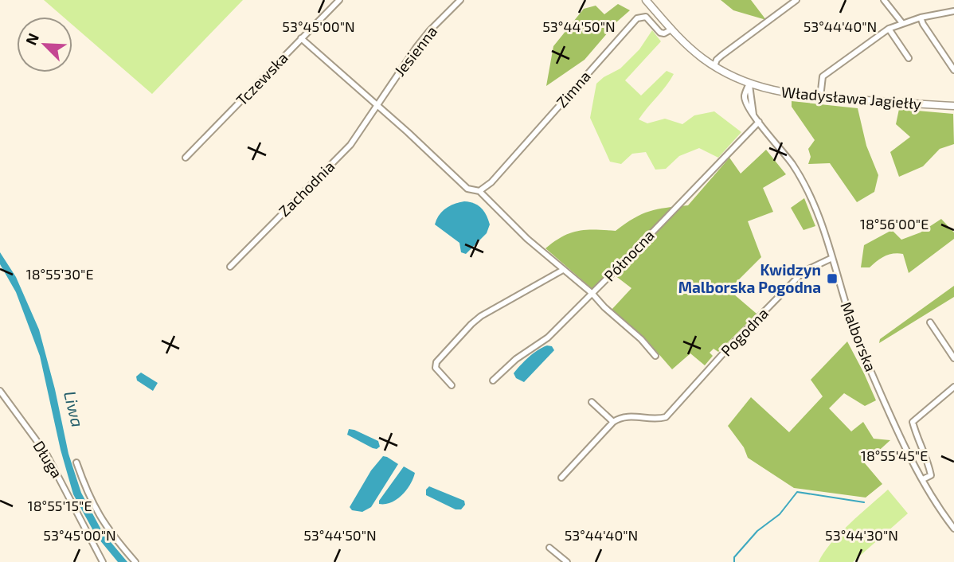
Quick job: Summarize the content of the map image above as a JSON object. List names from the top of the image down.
{
  "streets": {
    "main road": ["Władysława Jagiełły"],
    "street": [
      "Jesienna",
      "Tczewska",
      "Zimna",
      "Zachodnia",
      "Północna",
      "Pogodna",
      "Malborska",
      "Długa"
    ]
  },
  "crossings": [
    ["Jesienna", "Zachodnia"],
    ["Władysława Jagiełły", "Malborska"],
    ["Północna", "Malborska"],
    ["Pogodna", "Malborska"]
  ],
  "water": ["Liwa"],
  "places": {
    "transit": ["Kwidzyn Malborska Pogodna"]
  },
  "north": "top left",
  "coordinates": [
    "53°45'00\"N",
    "53°44'50\"N",
    "53°44'40\"N",
    "18°56'00\"E",
    "18°55'30\"E",
    "18°55'45\"E",
    "18°55'15\"E",
    "53°44'30\"N"
  ]
}
